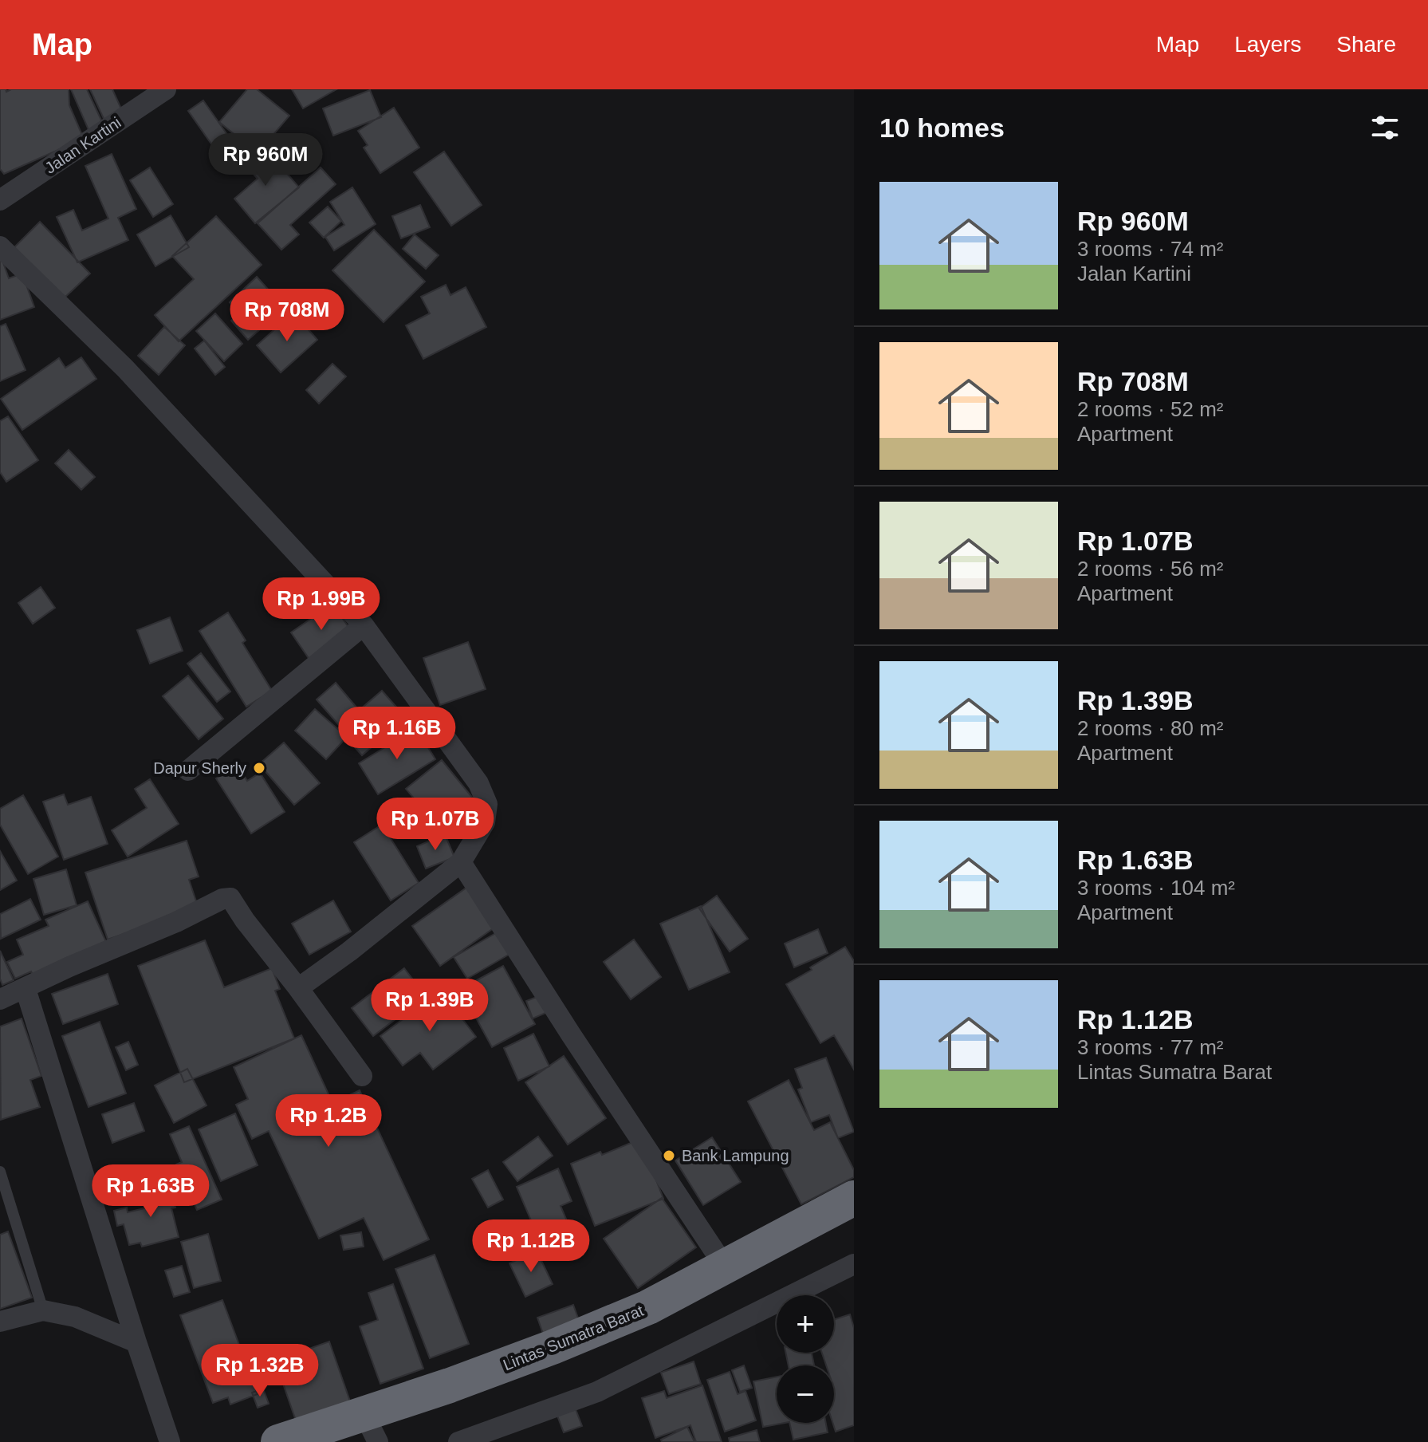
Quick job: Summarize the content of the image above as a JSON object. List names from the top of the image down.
{
  "streets": {
    "highway": ["Lintas Sumatra Barat"],
    "street": ["Jalan Kartini"]
  },
  "places": ["Dapur Sherly", "Bank Lampung"],
  "page": {
    "header": "Map",
    "nav": ["Map", "Layers", "Share"],
    "heading": "10 homes",
    "price": [
      "Rp 960M",
      "Rp 708M",
      "Rp 1.99B",
      "Rp 1.16B",
      "Rp 1.07B",
      "Rp 1.39B",
      "Rp 1.2B",
      "Rp 1.63B",
      "Rp 1.12B",
      "Rp 1.32B"
    ],
    "list": [
      {
        "name": "Rp 960M",
        "note": "3 rooms · 74 m² · Jalan Kartini"
      },
      {
        "name": "Rp 708M",
        "note": "2 rooms · 52 m² · Apartment"
      },
      {
        "name": "Rp 1.07B",
        "note": "2 rooms · 56 m² · Apartment"
      },
      {
        "name": "Rp 1.39B",
        "note": "2 rooms · 80 m² · Apartment"
      },
      {
        "name": "Rp 1.63B",
        "note": "3 rooms · 104 m² · Apartment"
      },
      {
        "name": "Rp 1.12B",
        "note": "3 rooms · 77 m² · Lintas Sumatra Barat"
      }
    ],
    "map_buttons": ["+", "−"]
  }
}
